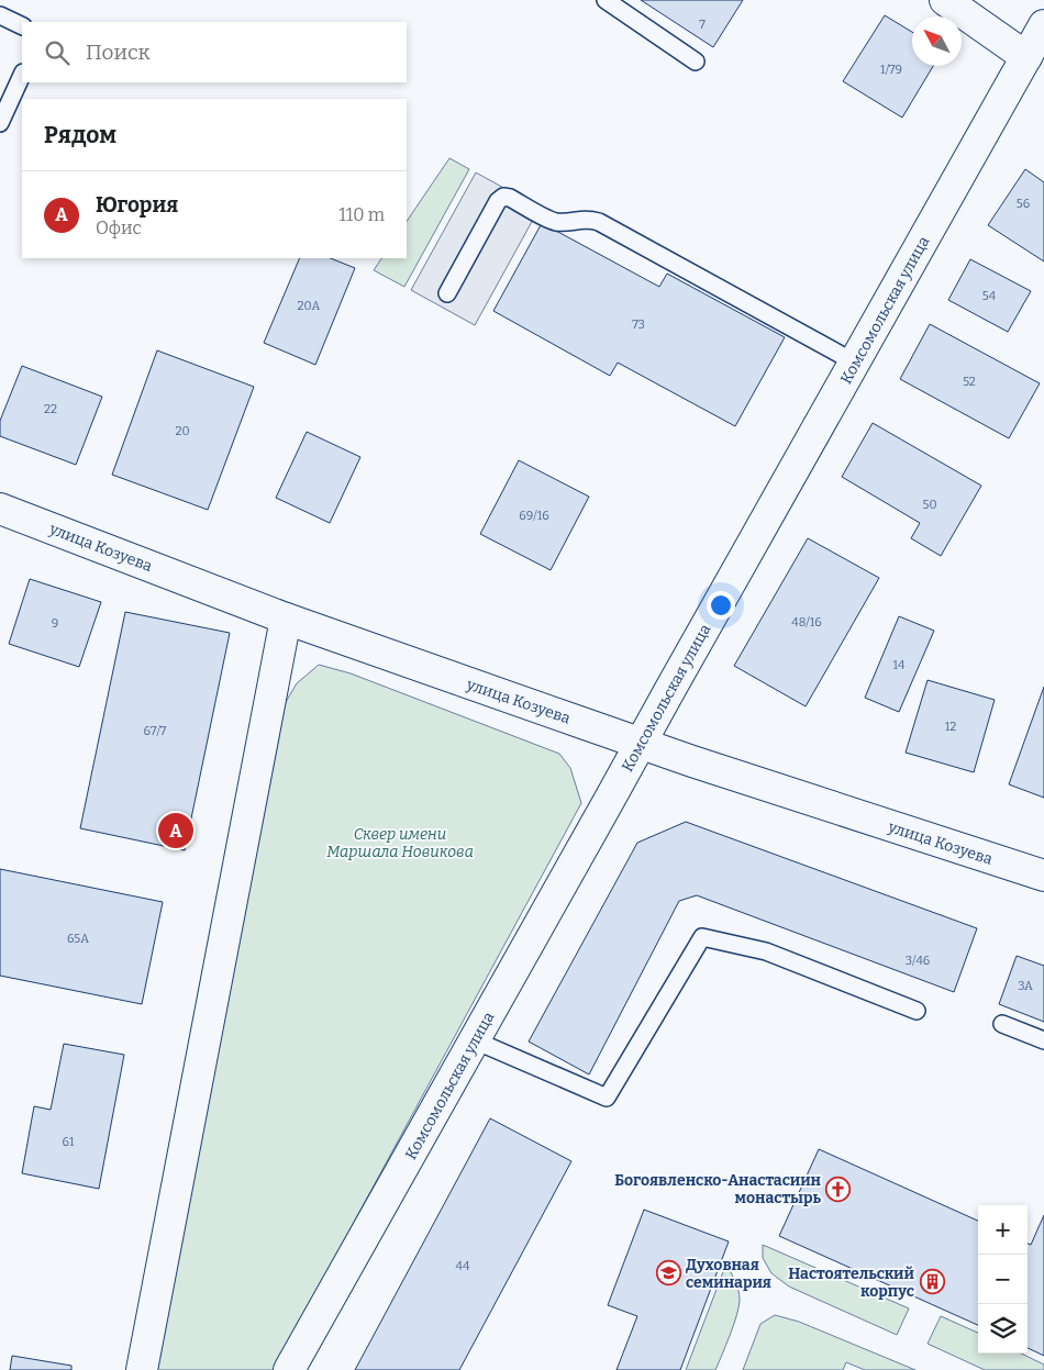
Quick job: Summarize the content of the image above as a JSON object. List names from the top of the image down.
{
  "streets": {
    "street": ["Комсомольская улица", "улица Козуева"]
  },
  "crossings": [
    ["Комсомольская улица", "улица Козуева"]
  ],
  "parks": ["Сквер имени Маршала Новикова"],
  "places": {
    "church": ["Богоявленско-Анастасиин монастырь"],
    "school or university": ["Духовная семинария"],
    "building": ["Настоятельский корпус"]
  },
  "house_numbers": [
    "7",
    "1/79",
    "56",
    "54",
    "20А",
    "73",
    "52",
    "22",
    "20",
    "50",
    "69/16",
    "48/16",
    "9",
    "14",
    "12",
    "67/7",
    "65А",
    "3/46",
    "3А",
    "61",
    "44"
  ],
  "north": "top left",
  "page": {
    "search": "Поиск",
    "heading": "Рядом",
    "list": [
      {
        "mark": "A",
        "name": "Югория",
        "note": "Офис",
        "value": "110 m"
      }
    ],
    "pins": "A",
    "map_buttons": ["+", "−"]
  }
}
